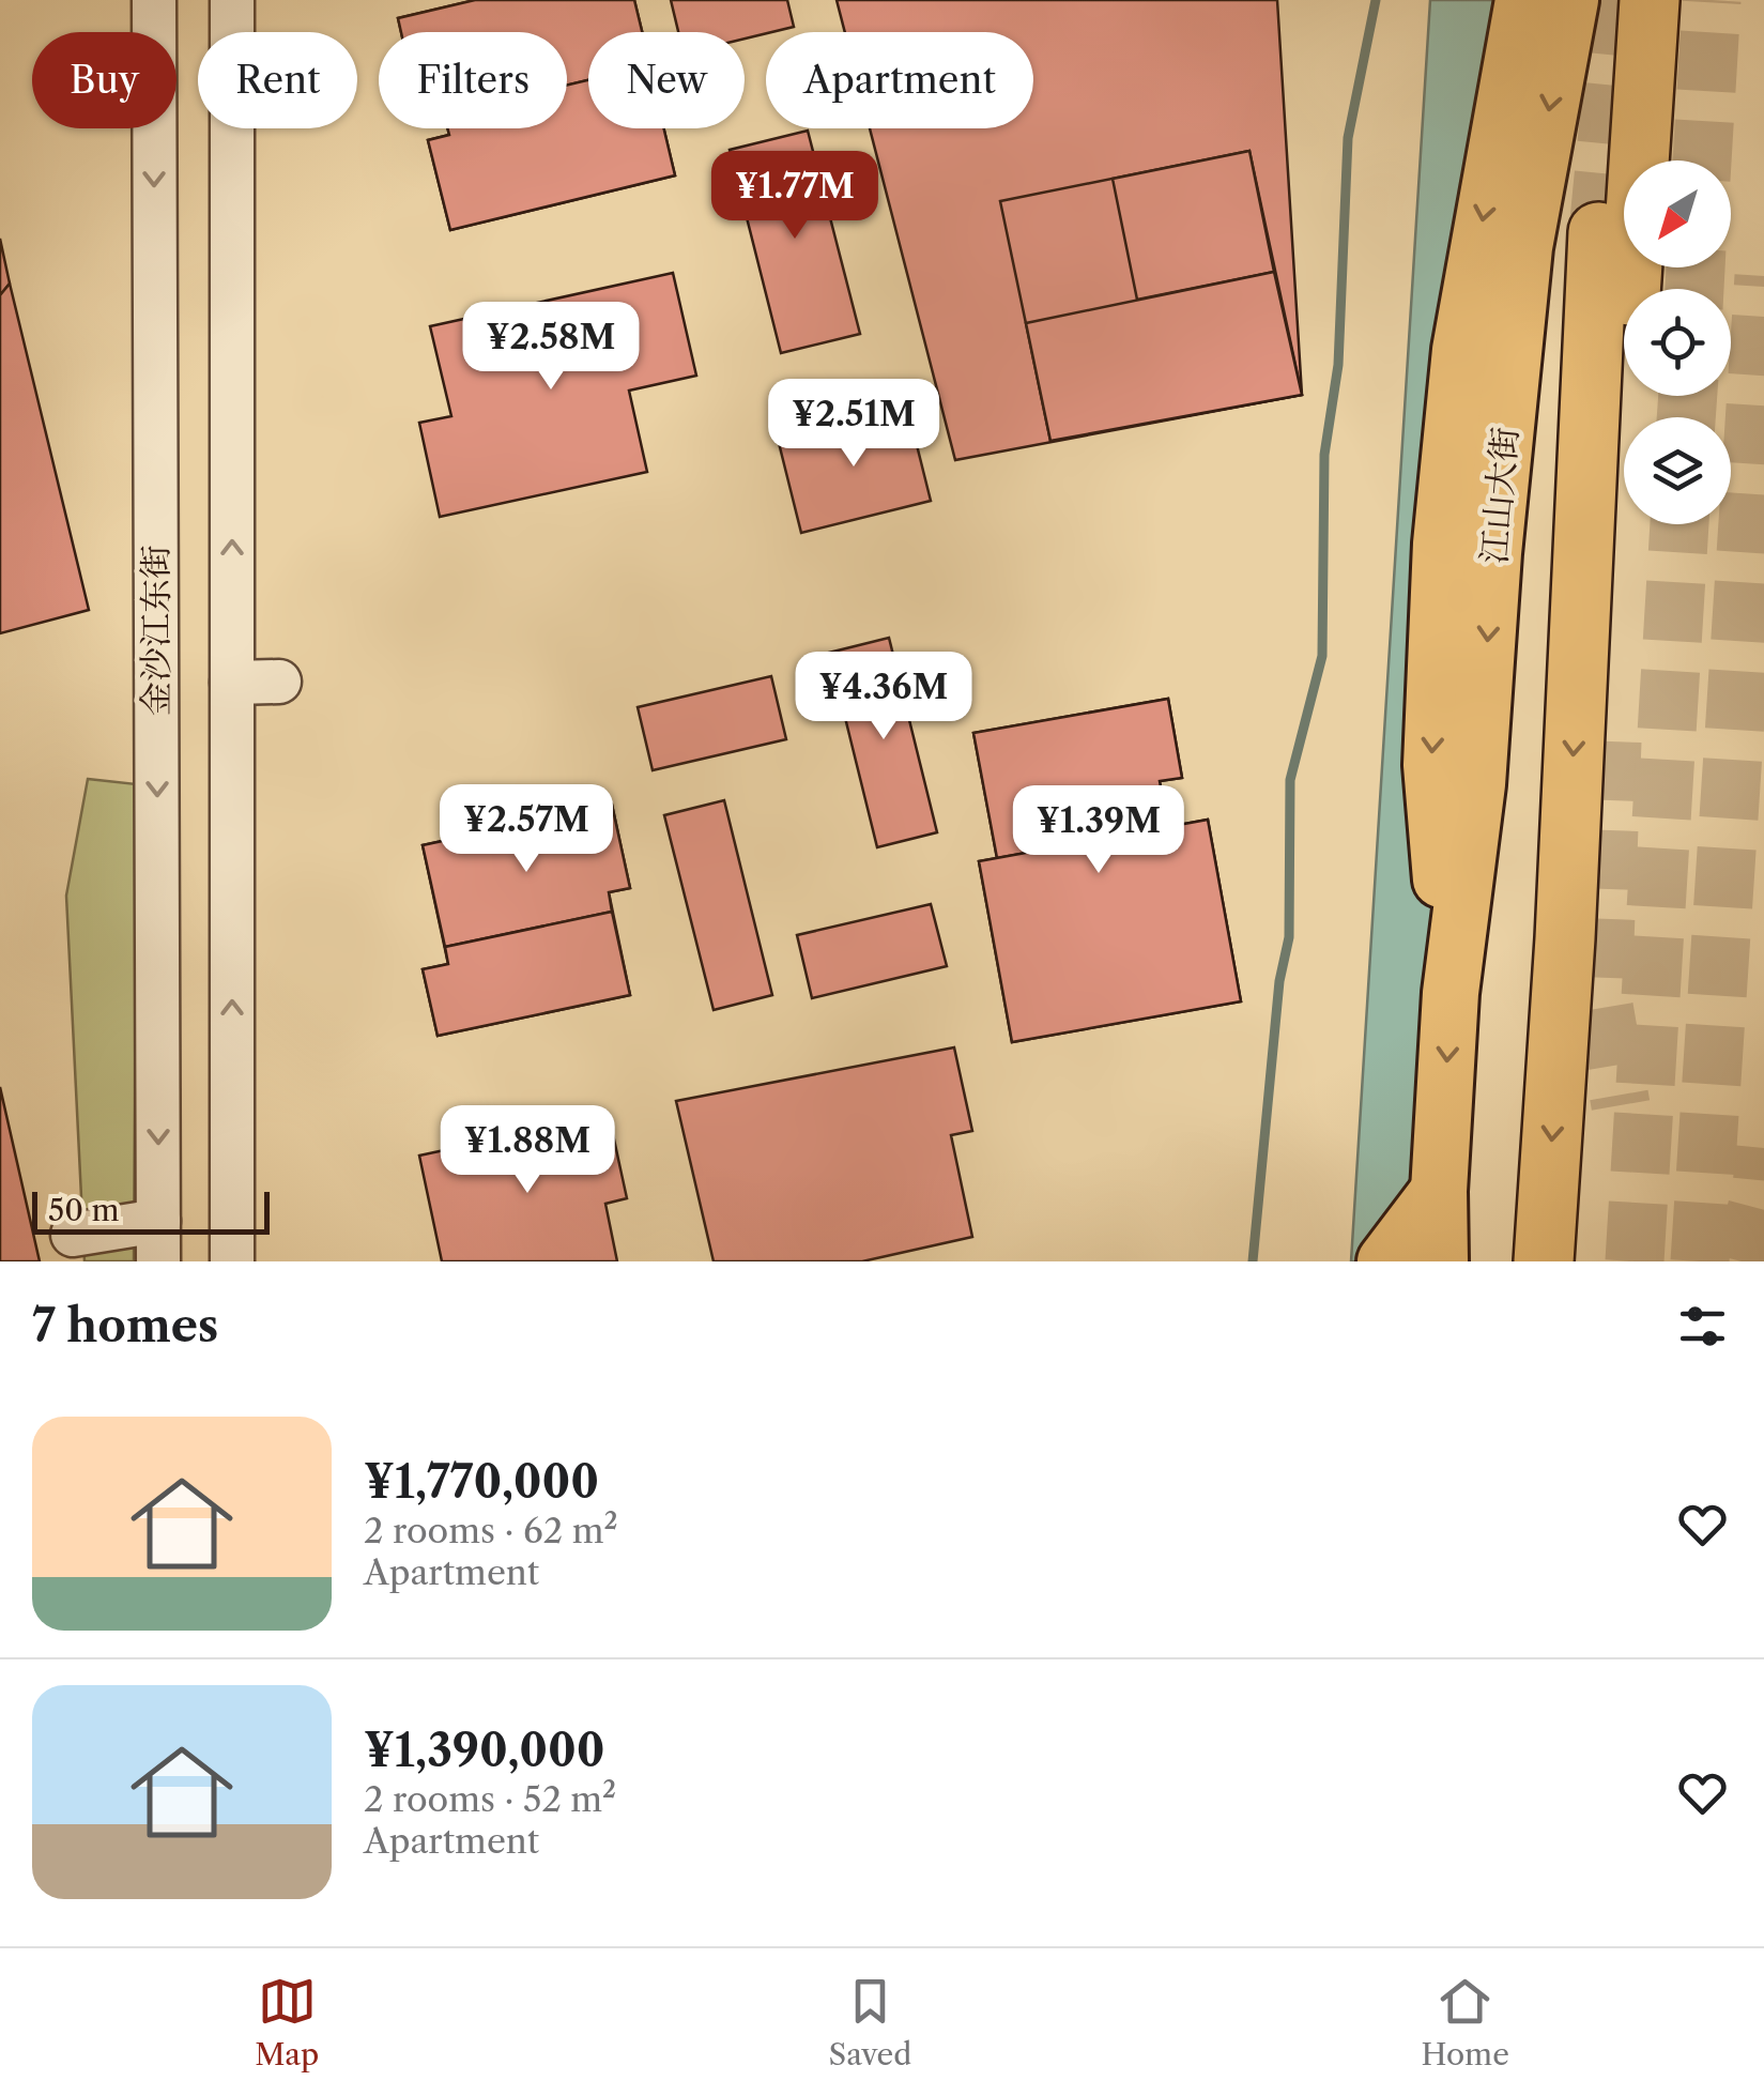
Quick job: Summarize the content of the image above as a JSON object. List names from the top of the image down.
{
  "streets": {
    "main road": ["江山大街"],
    "street": ["金沙江东街"]
  },
  "one_way": ["江山大街"],
  "scale_bar": "50 m",
  "north": "bottom left",
  "page": {
    "chip": [
      "Buy",
      "Rent",
      "Filters",
      "New",
      "Apartment"
    ],
    "price": [
      "¥1.77M",
      "¥2.58M",
      "¥2.51M",
      "¥4.36M",
      "¥2.57M",
      "¥1.39M",
      "¥1.88M"
    ],
    "scale": "50 m",
    "heading": "7 homes",
    "list": [
      {
        "name": "¥1,770,000",
        "note": "2 rooms · 62 m² · Apartment"
      },
      {
        "name": "¥1,390,000",
        "note": "2 rooms · 52 m² · Apartment"
      }
    ],
    "tabs": ["Map", "Saved", "Home"]
  }
}
